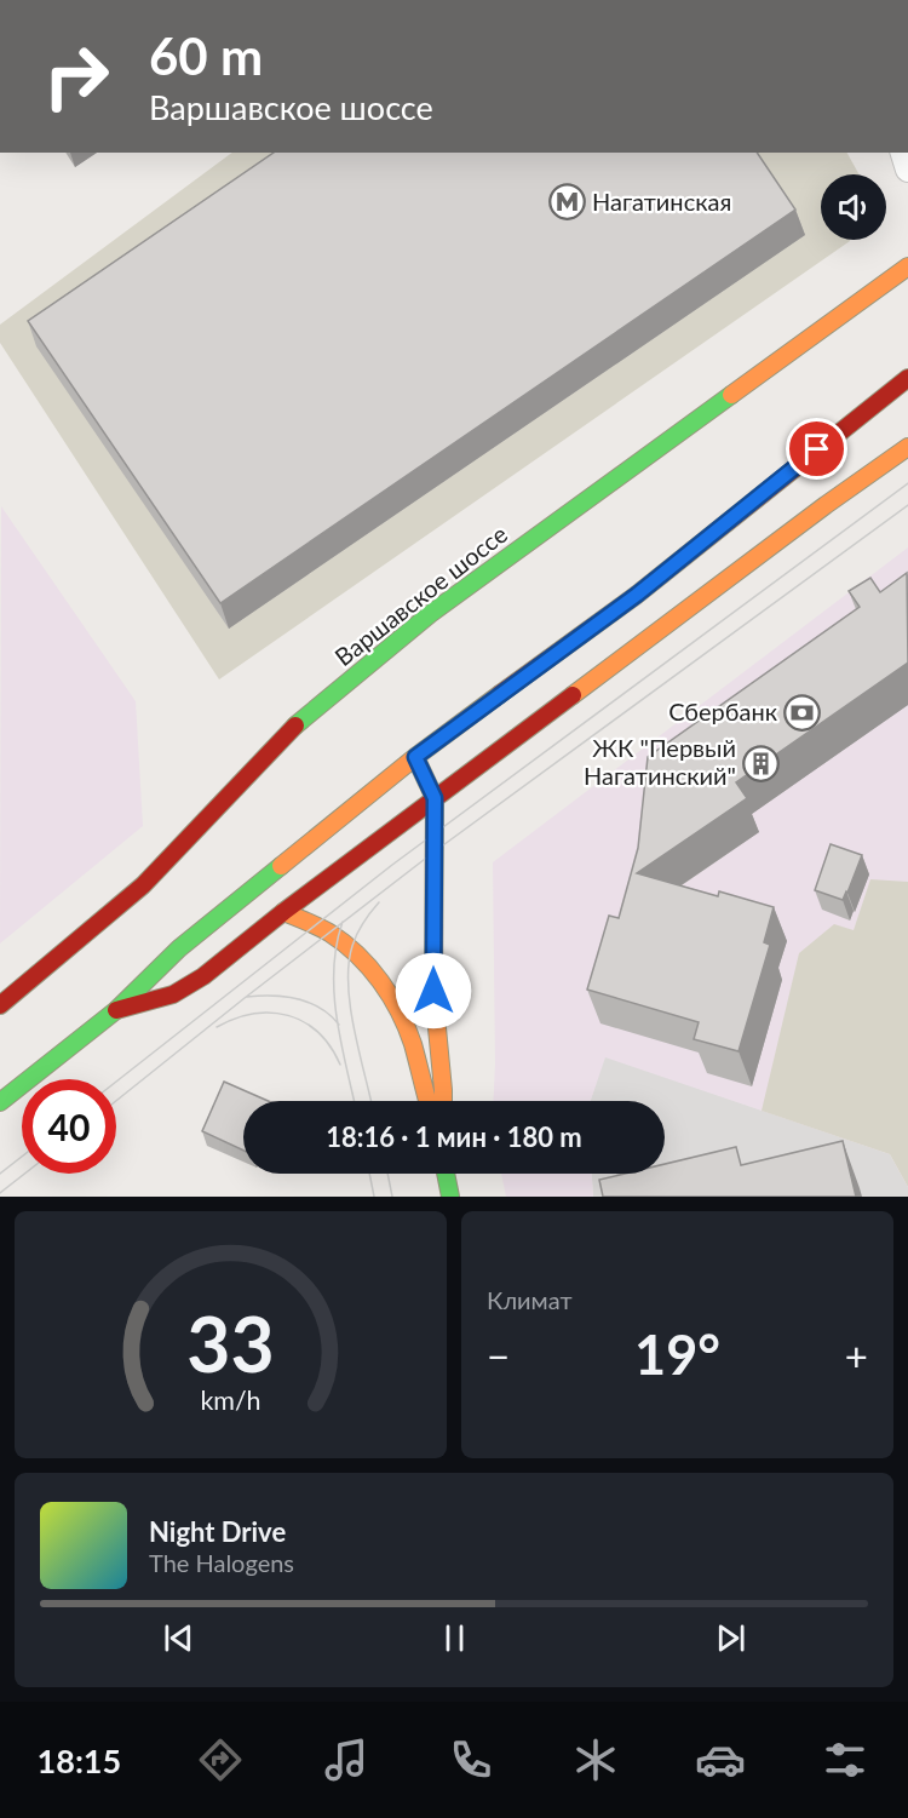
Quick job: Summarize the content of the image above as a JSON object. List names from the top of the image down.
{
  "streets": {
    "main road": ["Варшавское шоссе"]
  },
  "places": {
    "metro station": ["Нагатинская"],
    "bank": ["Сбербанк"],
    "building": ["ЖК \"Первый Нагатинский\""]
  },
  "page": {
    "turn": ["60 m", "Варшавское шоссе"],
    "limit": "40",
    "trip": "18:16 · 1 мин · 180 m",
    "tile": "Климат",
    "heat": ["−", "19°", "+"],
    "song": ["Night Drive", "The Halogens"],
    "tabs": "18:15",
    "gauge": ["33", "km/h"]
  }
}
